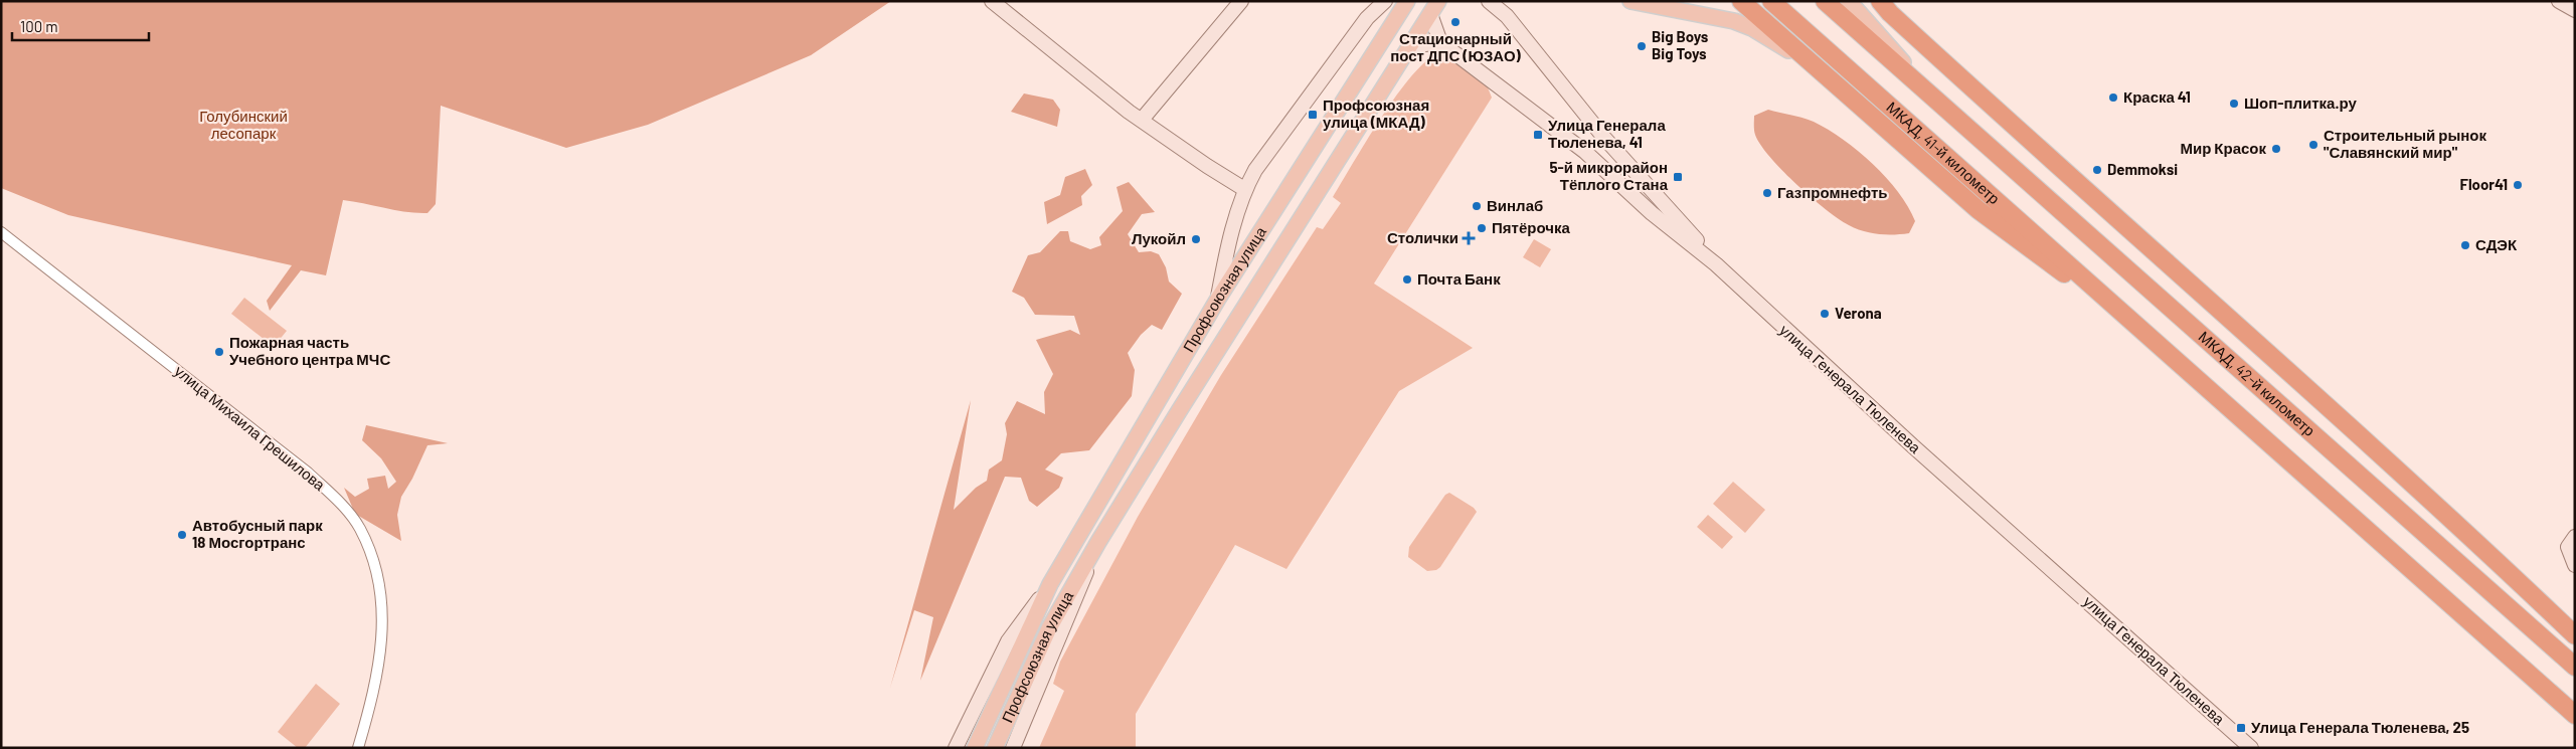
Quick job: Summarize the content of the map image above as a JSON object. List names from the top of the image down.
{
  "streets": {
    "highway": ["МКАД, 41-й километр", "МКАД, 42-й километр"],
    "main road": ["Профсоюзная улица"],
    "street": ["улица Генерала Тюленева", "улица Михаила Грешилова"]
  },
  "parks": ["Голубинский лесопарк"],
  "places": {
    "other": [
      "Стационарный пост ДПС (ЮЗАО)",
      "Big Boys Big Toys",
      "Краска 41",
      "Шоп-плитка.ру",
      "Строительный рынок \"Славянский мир\"",
      "Мир Красок",
      "Demmoksi",
      "Floor41",
      "Газпромнефть",
      "Винлаб",
      "Пятёрочка",
      "Лукойл",
      "СДЭК",
      "Почта Банк",
      "Verona",
      "Пожарная часть Учебного центра МЧС",
      "Автобусный парк 18 Мосгортранс"
    ],
    "transit": [
      "Профсоюзная улица (МКАД)",
      "Улица Генерала Тюленева, 41",
      "5-й микрорайон Тёплого Стана",
      "Улица Генерала Тюленева, 25"
    ],
    "health": ["Столички"]
  },
  "scale_bar": "100 m"
}
